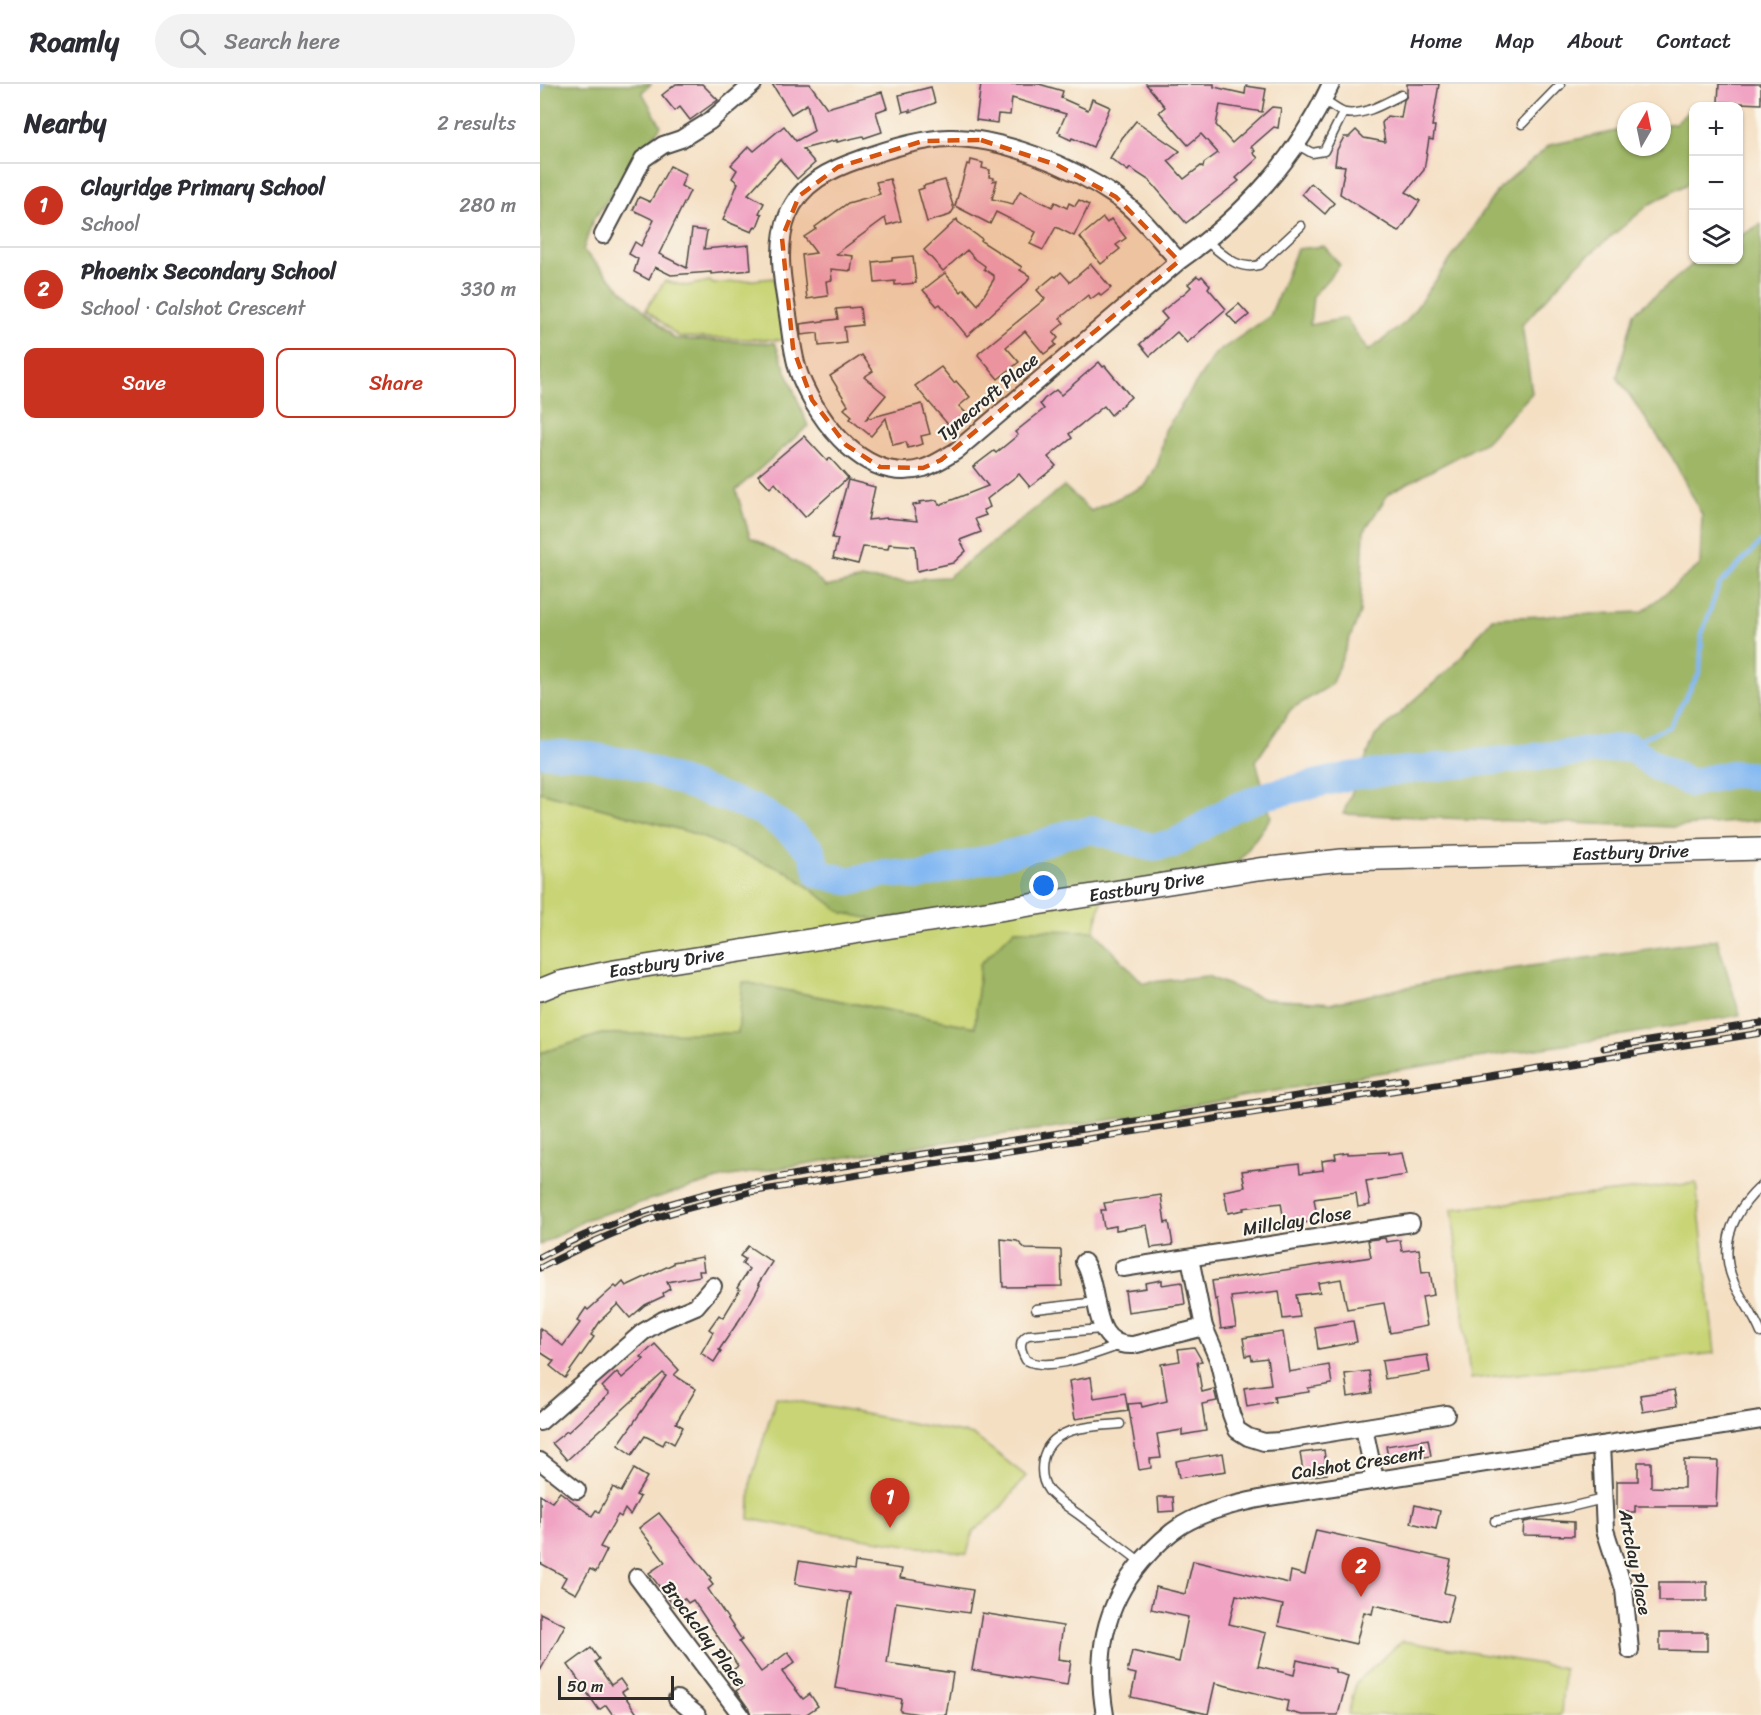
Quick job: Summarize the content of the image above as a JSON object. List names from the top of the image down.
{
  "streets": {
    "street": [
      "Tynecroft Place",
      "Eastbury Drive",
      "Millclay Close",
      "Calshot Crescent",
      "Artclay Place",
      "Brockclay Place"
    ]
  },
  "crossings": [
    ["Calshot Crescent", "Artclay Place"]
  ],
  "scale_bar": "50 m",
  "north": "top",
  "page": {
    "header": "Roamly",
    "search": "Search here",
    "nav": [
      "Home",
      "Map",
      "About",
      "Contact"
    ],
    "heading": ["Nearby", "2 results"],
    "map_buttons": ["+", "−"],
    "list": [
      {
        "mark": "1",
        "name": "Clayridge Primary School",
        "note": "School",
        "value": "280 m"
      },
      {
        "mark": "2",
        "name": "Phoenix Secondary School",
        "note": "School · Calshot Crescent",
        "value": "330 m"
      }
    ],
    "buttons": ["Save", "Share"],
    "pins": ["1", "2"],
    "scale": "50 m"
  }
}
